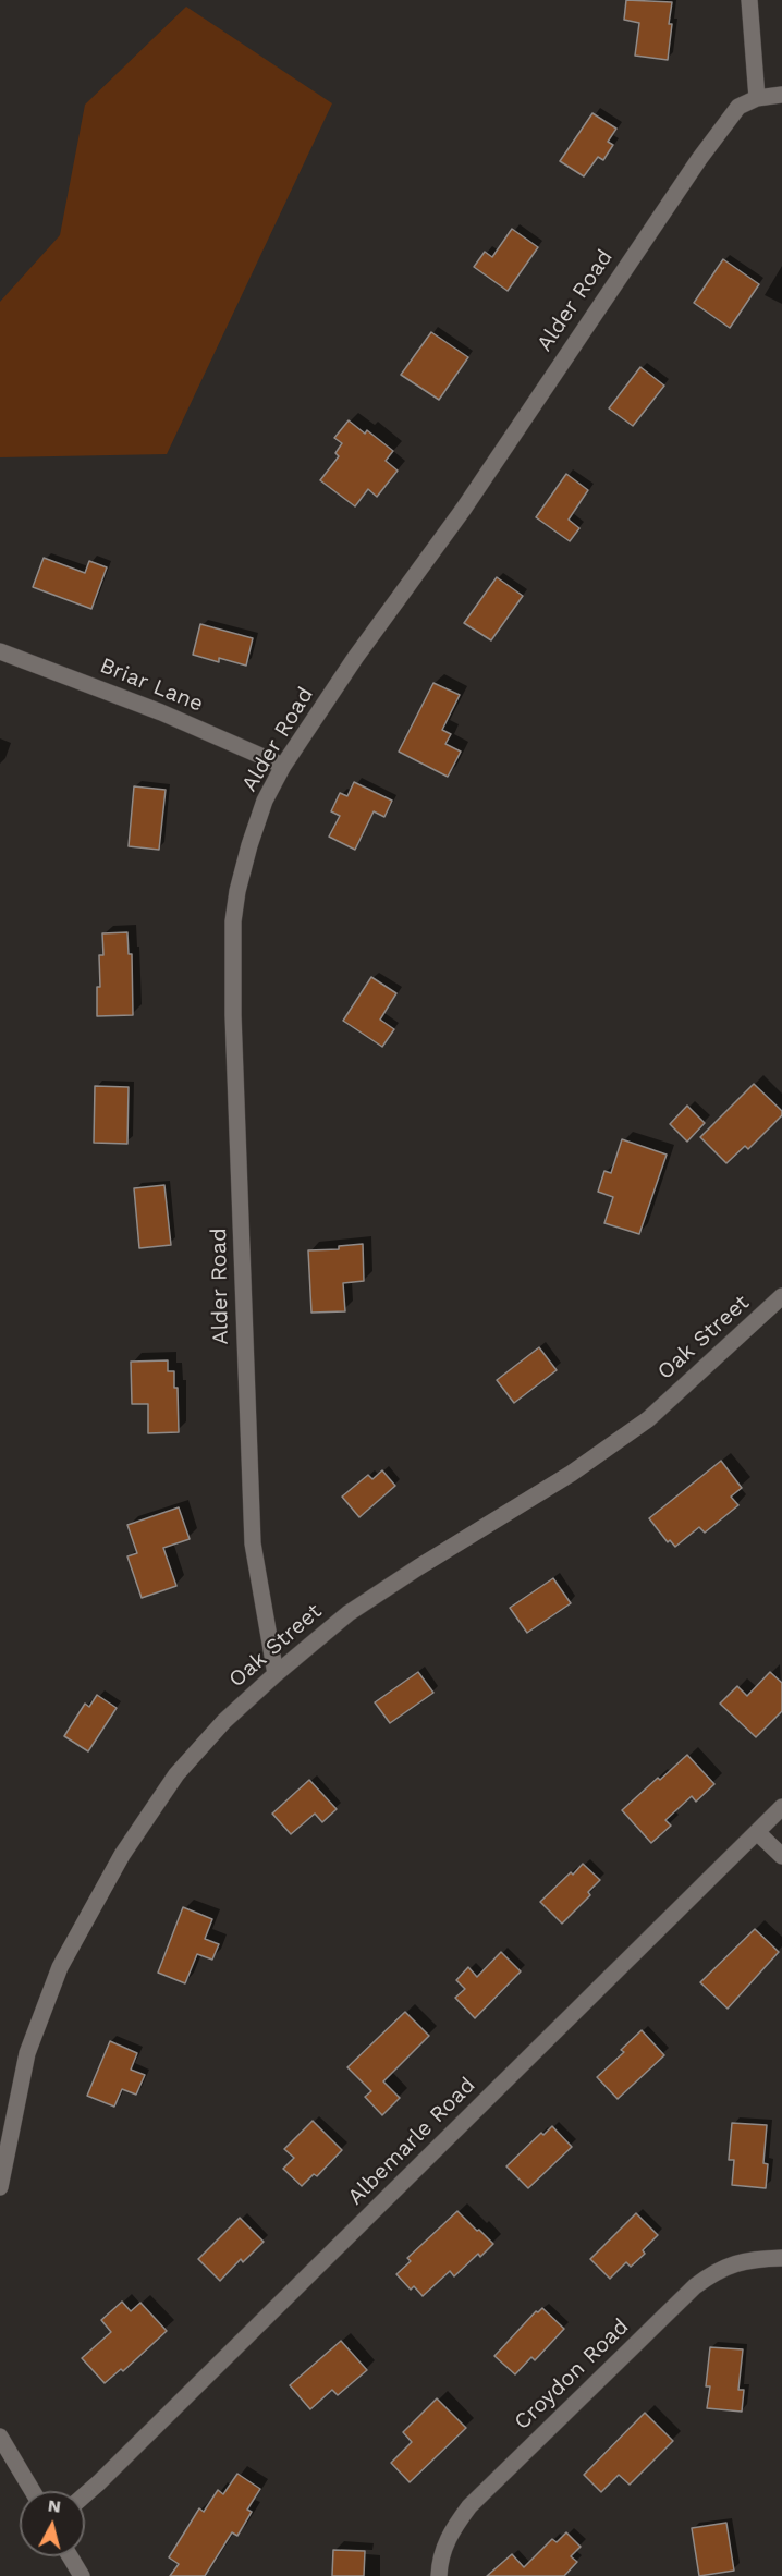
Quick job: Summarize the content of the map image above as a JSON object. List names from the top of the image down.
{
  "streets": {
    "street": [
      "Alder Road",
      "Briar Lane",
      "Oak Street",
      "Albemarle Road",
      "Croydon Road"
    ]
  },
  "crossings": [
    ["Alder Road", "Briar Lane"],
    ["Alder Road", "Oak Street"]
  ],
  "north": "top"
}
